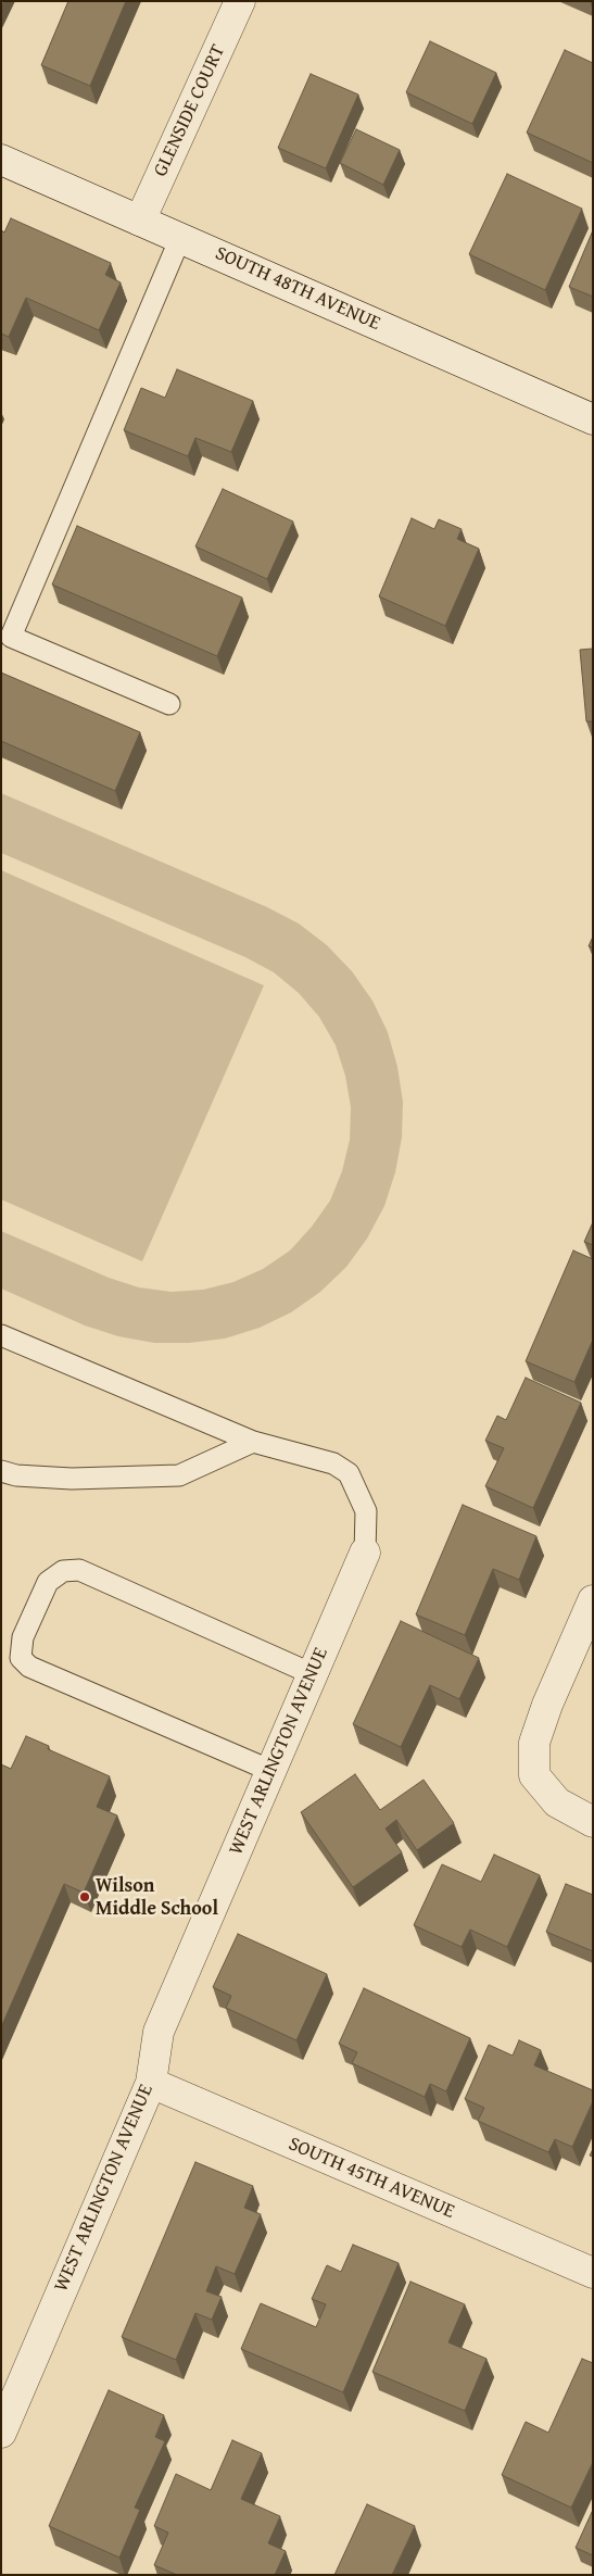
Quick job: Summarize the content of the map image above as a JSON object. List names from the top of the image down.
{
  "streets": {
    "street": [
      "GLENSIDE COURT",
      "SOUTH 48TH AVENUE",
      "WEST ARLINGTON AVENUE",
      "SOUTH 45TH AVENUE"
    ]
  },
  "crossings": [
    ["GLENSIDE COURT", "SOUTH 48TH AVENUE"],
    ["WEST ARLINGTON AVENUE", "SOUTH 45TH AVENUE"]
  ],
  "places": ["Wilson Middle School"]
}
